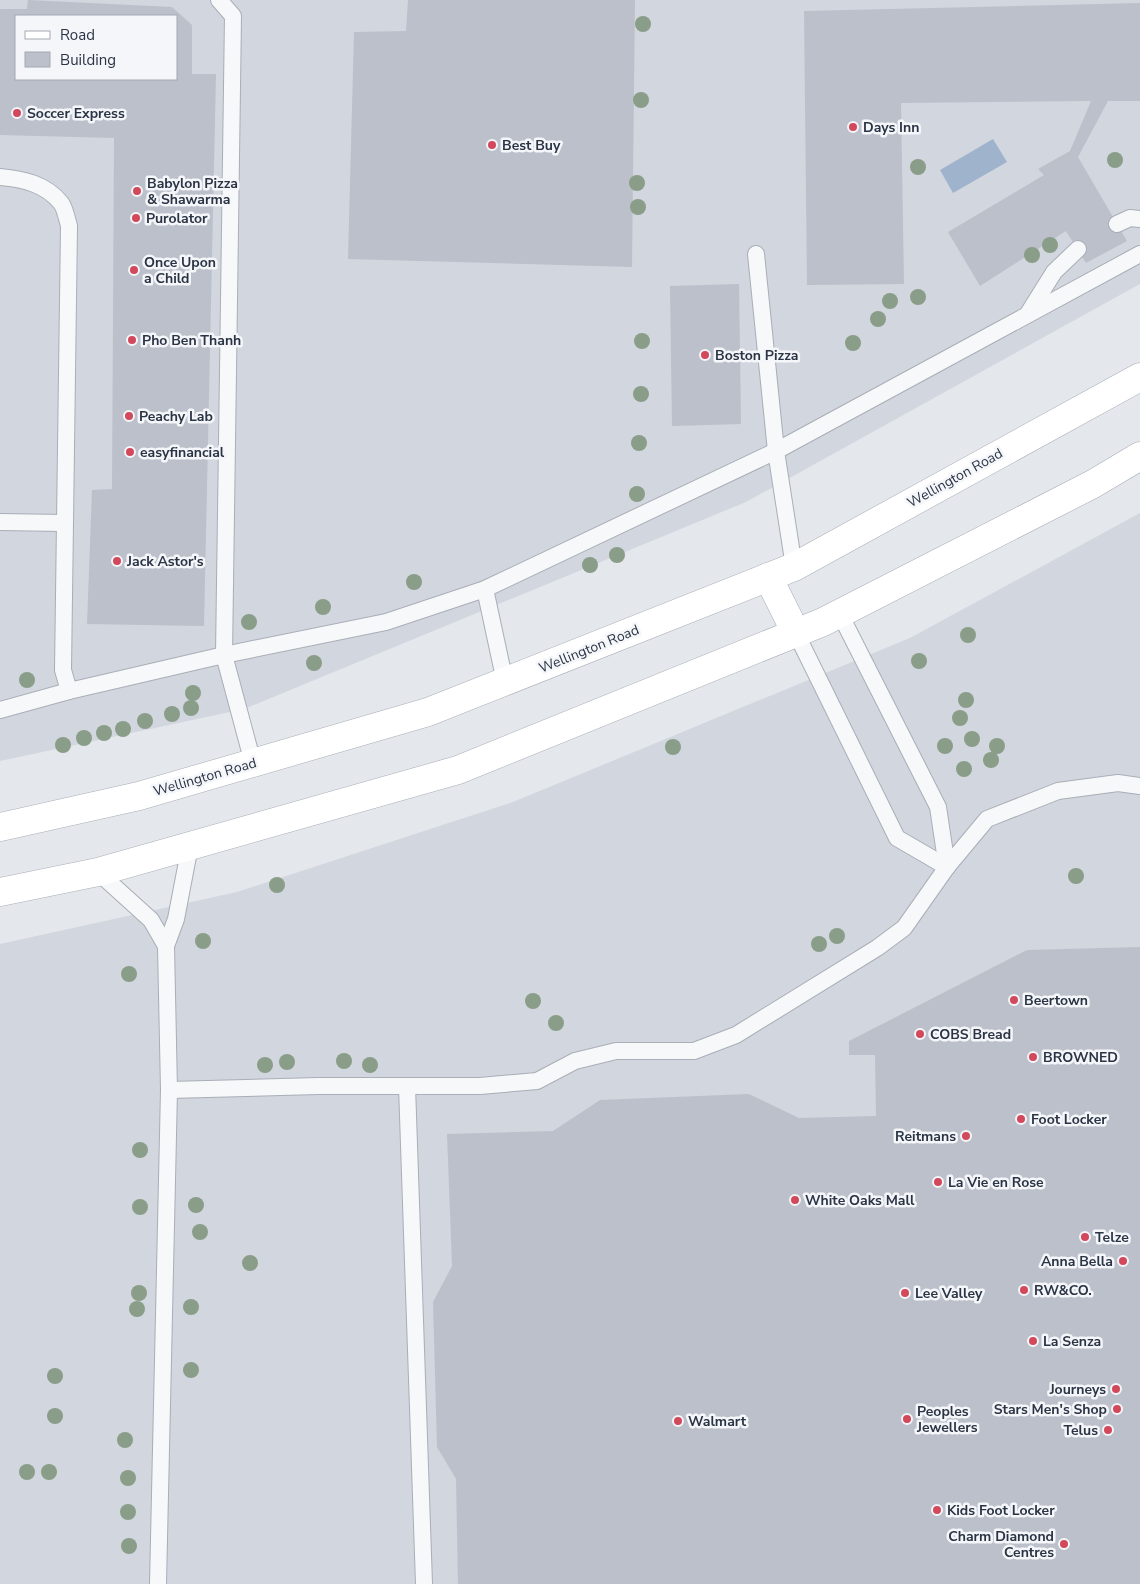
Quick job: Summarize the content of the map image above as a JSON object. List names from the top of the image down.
{
  "streets": {
    "main road": ["Wellington Road"]
  },
  "places": [
    "Soccer Express",
    "Days Inn",
    "Best Buy",
    "Babylon Pizza & Shawarma",
    "Purolator",
    "Once Upon a Child",
    "Pho Ben Thanh",
    "Boston Pizza",
    "Peachy Lab",
    "easyfinancial",
    "Jack Astor's",
    "Beertown",
    "COBS Bread",
    "BROWNED",
    "Foot Locker",
    "Reitmans",
    "La Vie en Rose",
    "White Oaks Mall",
    "Telze",
    "Anna Bella",
    "RW&CO.",
    "Lee Valley",
    "La Senza",
    "Journeys",
    "Stars Men's Shop",
    "Peoples Jewellers",
    "Walmart",
    "Telus",
    "Kids Foot Locker",
    "Charm Diamond Centres"
  ],
  "legend": ["Road", "Building"]
}
